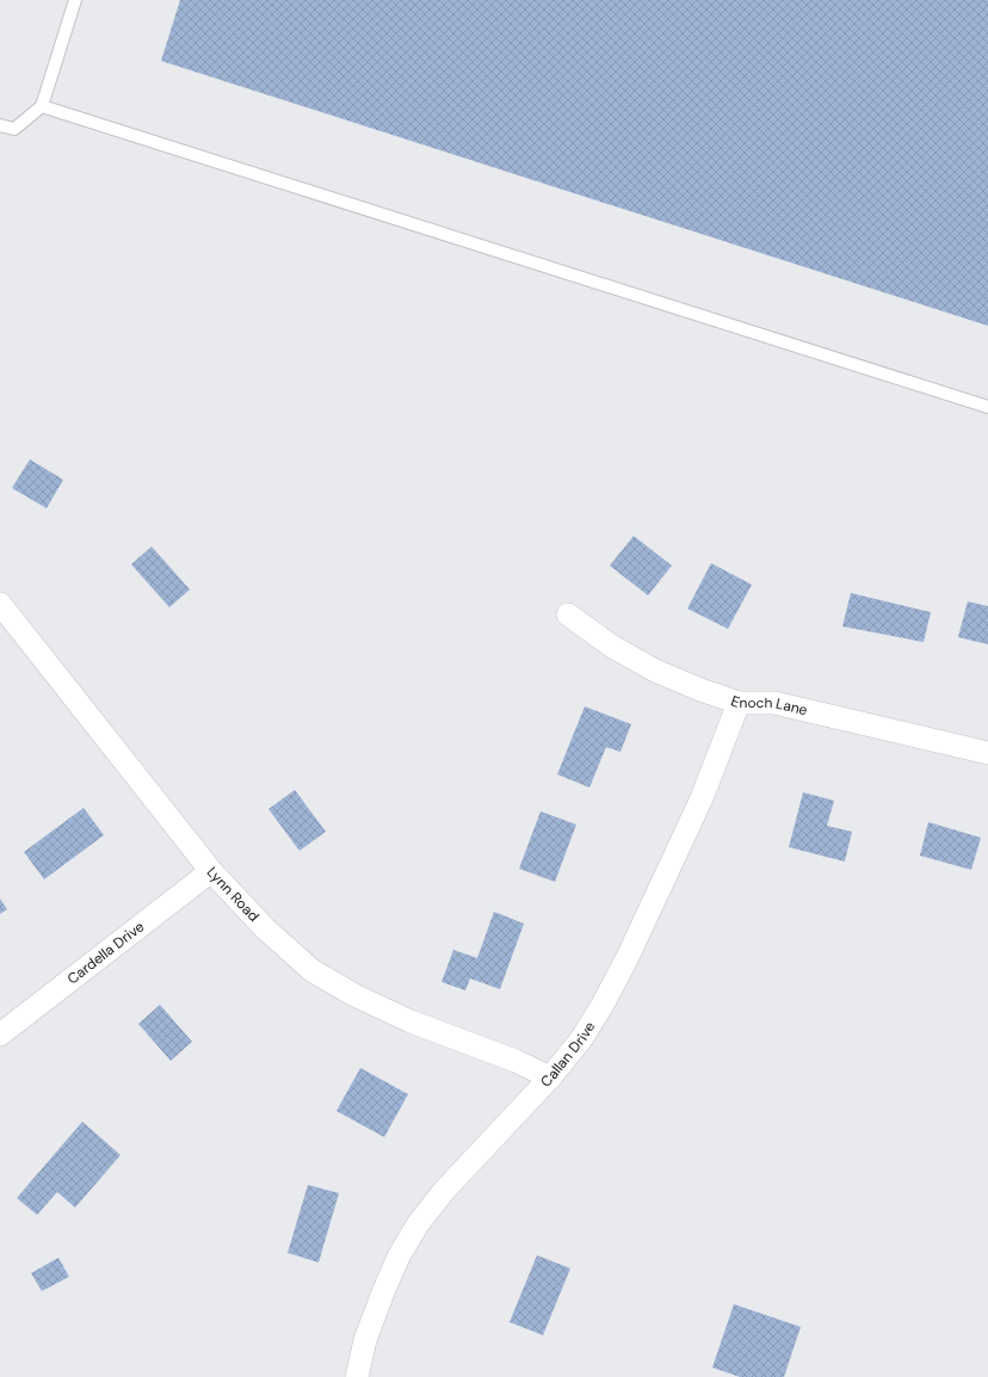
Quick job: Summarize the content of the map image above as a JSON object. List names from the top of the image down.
{
  "streets": {
    "street": [
      "Enoch Lane",
      "Lynn Road",
      "Cardella Drive",
      "Callan Drive"
    ]
  },
  "crossings": [
    ["Enoch Lane", "Callan Drive"],
    ["Lynn Road", "Cardella Drive"],
    ["Lynn Road", "Callan Drive"]
  ]
}
